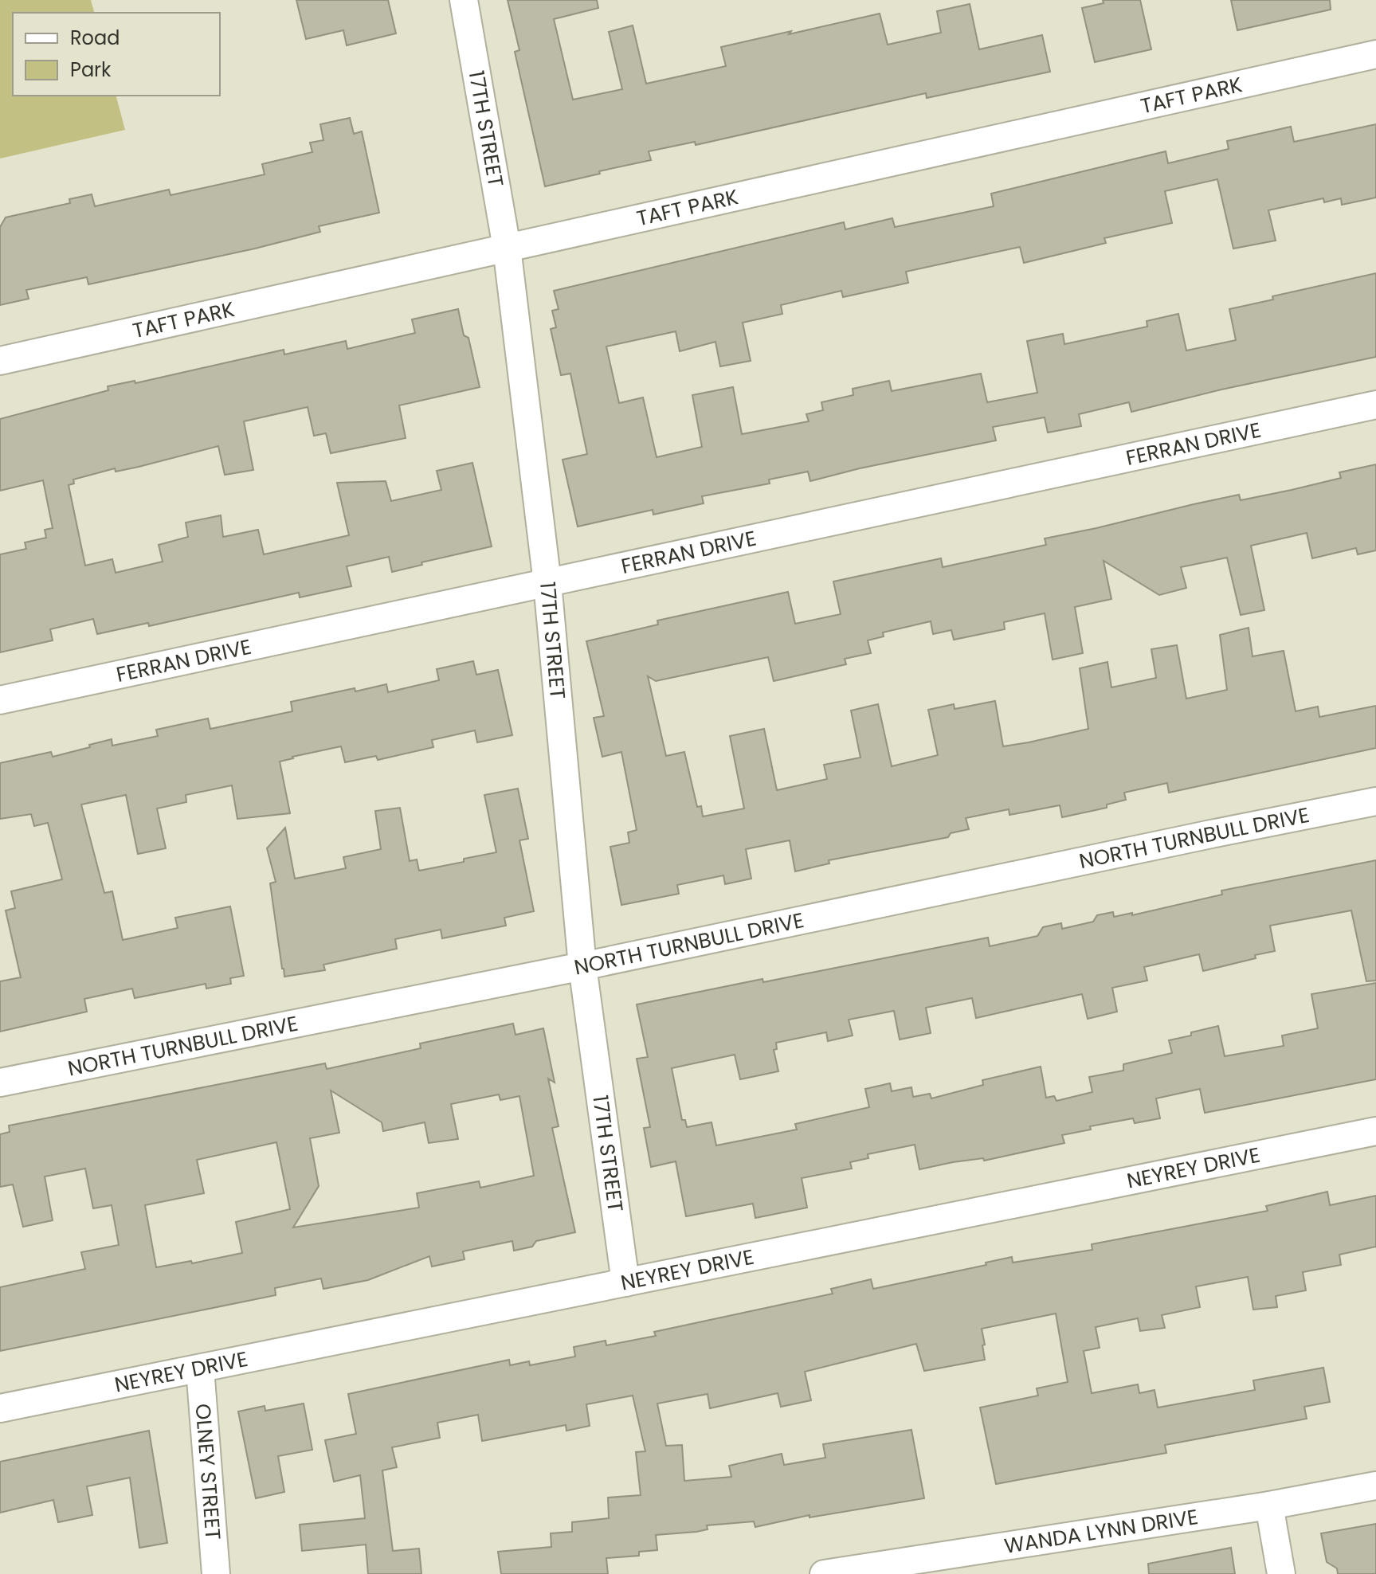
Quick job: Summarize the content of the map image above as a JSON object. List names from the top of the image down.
{
  "streets": {
    "street": [
      "TAFT PARK",
      "17TH STREET",
      "FERRAN DRIVE",
      "NORTH TURNBULL DRIVE",
      "NEYREY DRIVE",
      "OLNEY STREET",
      "WANDA LYNN DRIVE"
    ]
  },
  "crossings": [
    ["TAFT PARK", "17TH STREET"],
    ["17TH STREET", "FERRAN DRIVE"],
    ["17TH STREET", "NORTH TURNBULL DRIVE"],
    ["17TH STREET", "NEYREY DRIVE"],
    ["NEYREY DRIVE", "OLNEY STREET"]
  ],
  "legend": ["Road", "Park"]
}
